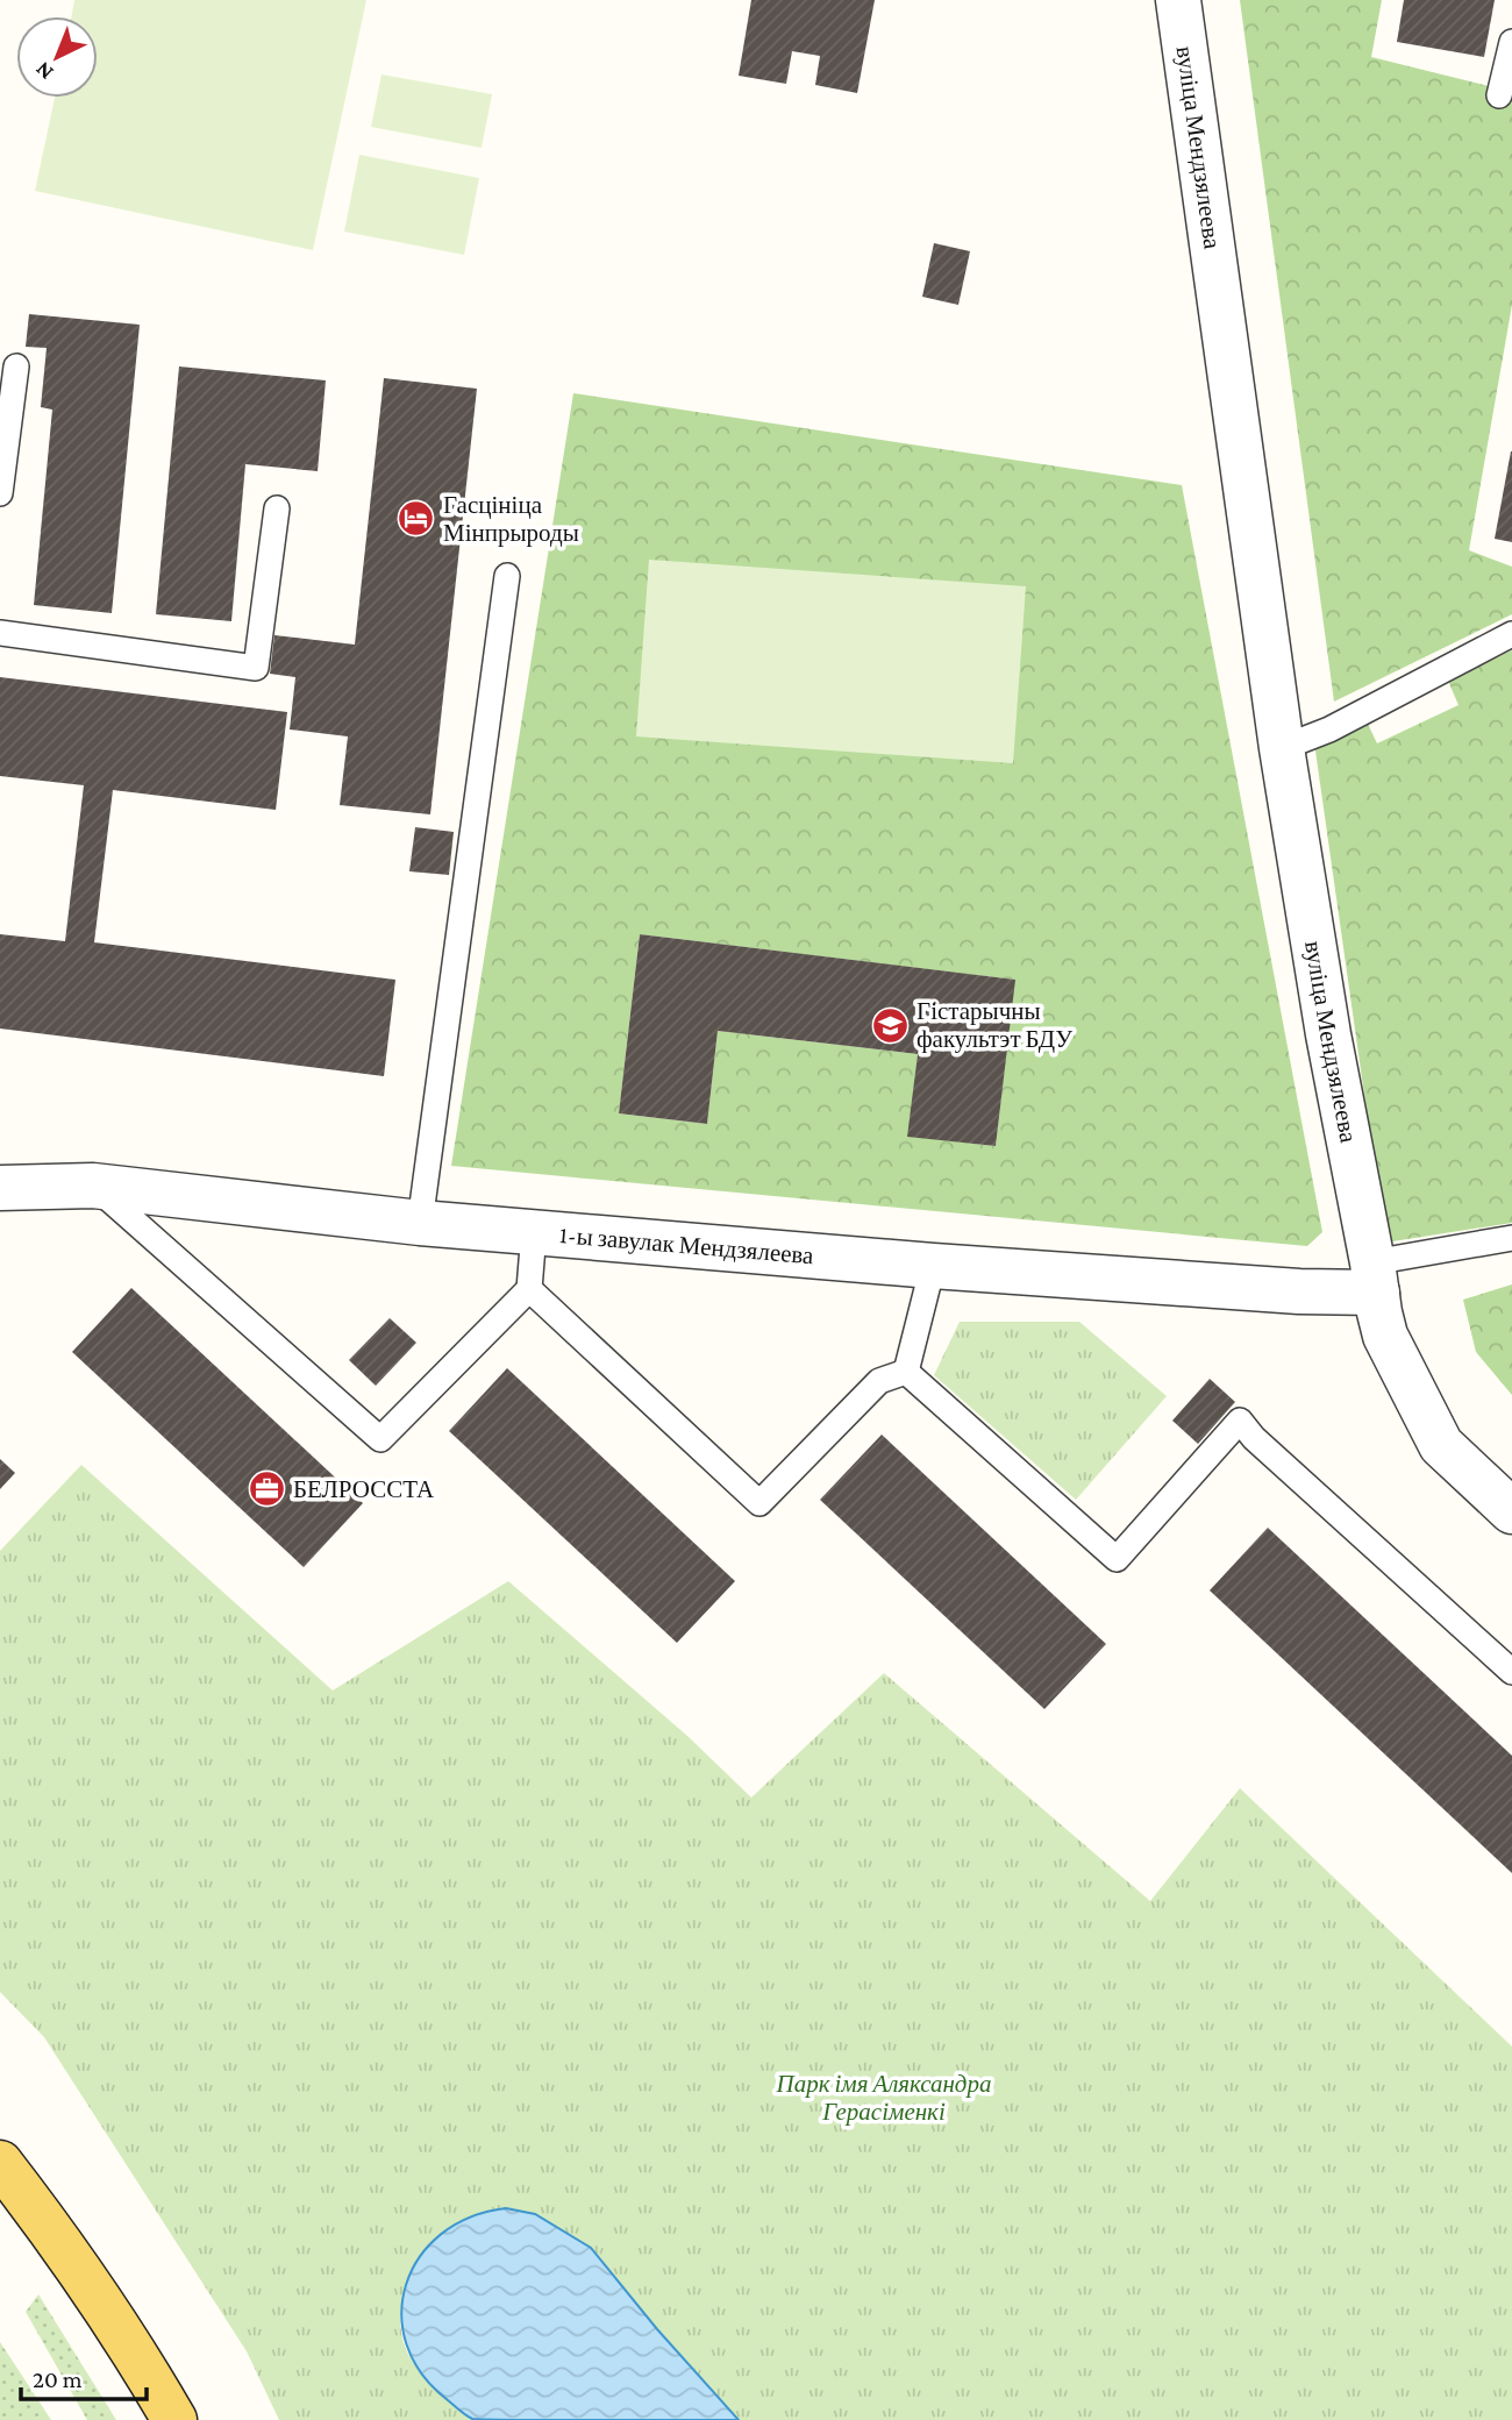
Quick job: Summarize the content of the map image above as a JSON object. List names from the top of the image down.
{
  "streets": {
    "street": ["вуліца Мендзялеева", "1-ы завулак Мендзялеева"]
  },
  "crossings": [
    ["вуліца Мендзялеева", "1-ы завулак Мендзялеева"]
  ],
  "parks": ["Парк імя Аляксандра Герасіменкі"],
  "places": {
    "hotel": ["Гасцініца Мінпрыроды"],
    "school or university": ["Гістарычны факультэт БДУ"],
    "office": ["БЕЛРОССТА"]
  },
  "scale_bar": "20 m",
  "north": "bottom left"
}
